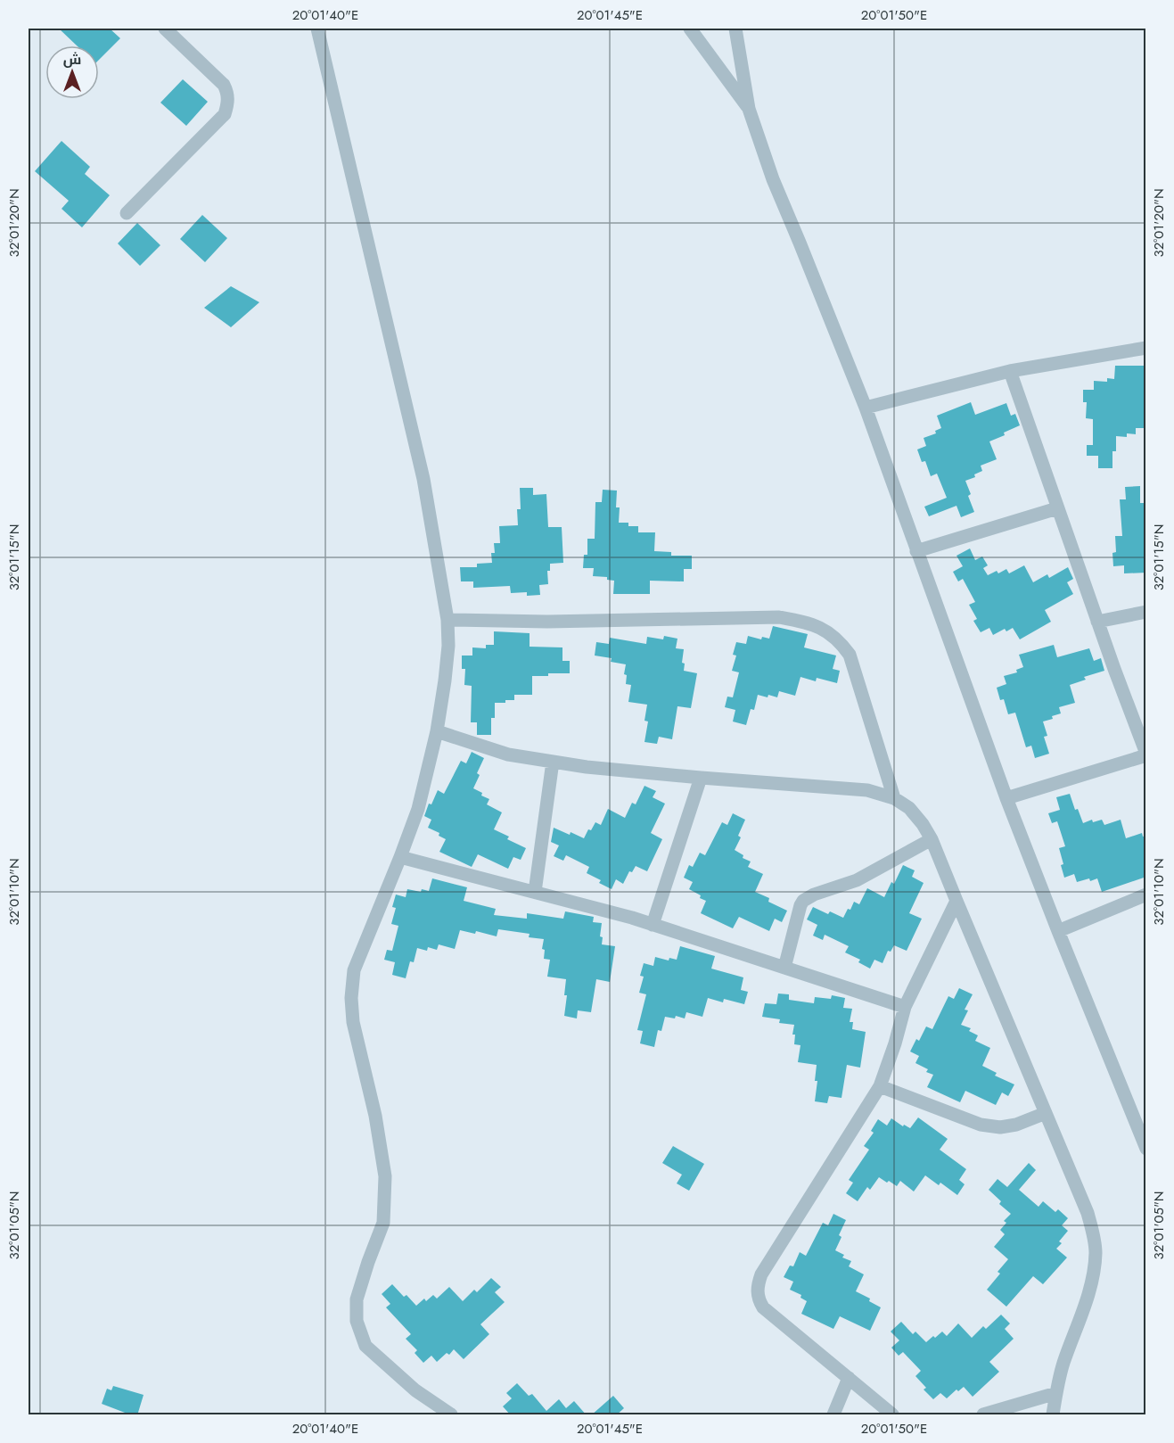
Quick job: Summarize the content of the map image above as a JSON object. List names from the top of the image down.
{
  "north": "top",
  "coordinates": [
    "20°01'40\"E",
    "20°01'45\"E",
    "20°01'50\"E",
    "32°01'20\"N",
    "32°01'15\"N",
    "32°01'10\"N",
    "32°01'05\"N"
  ]
}
